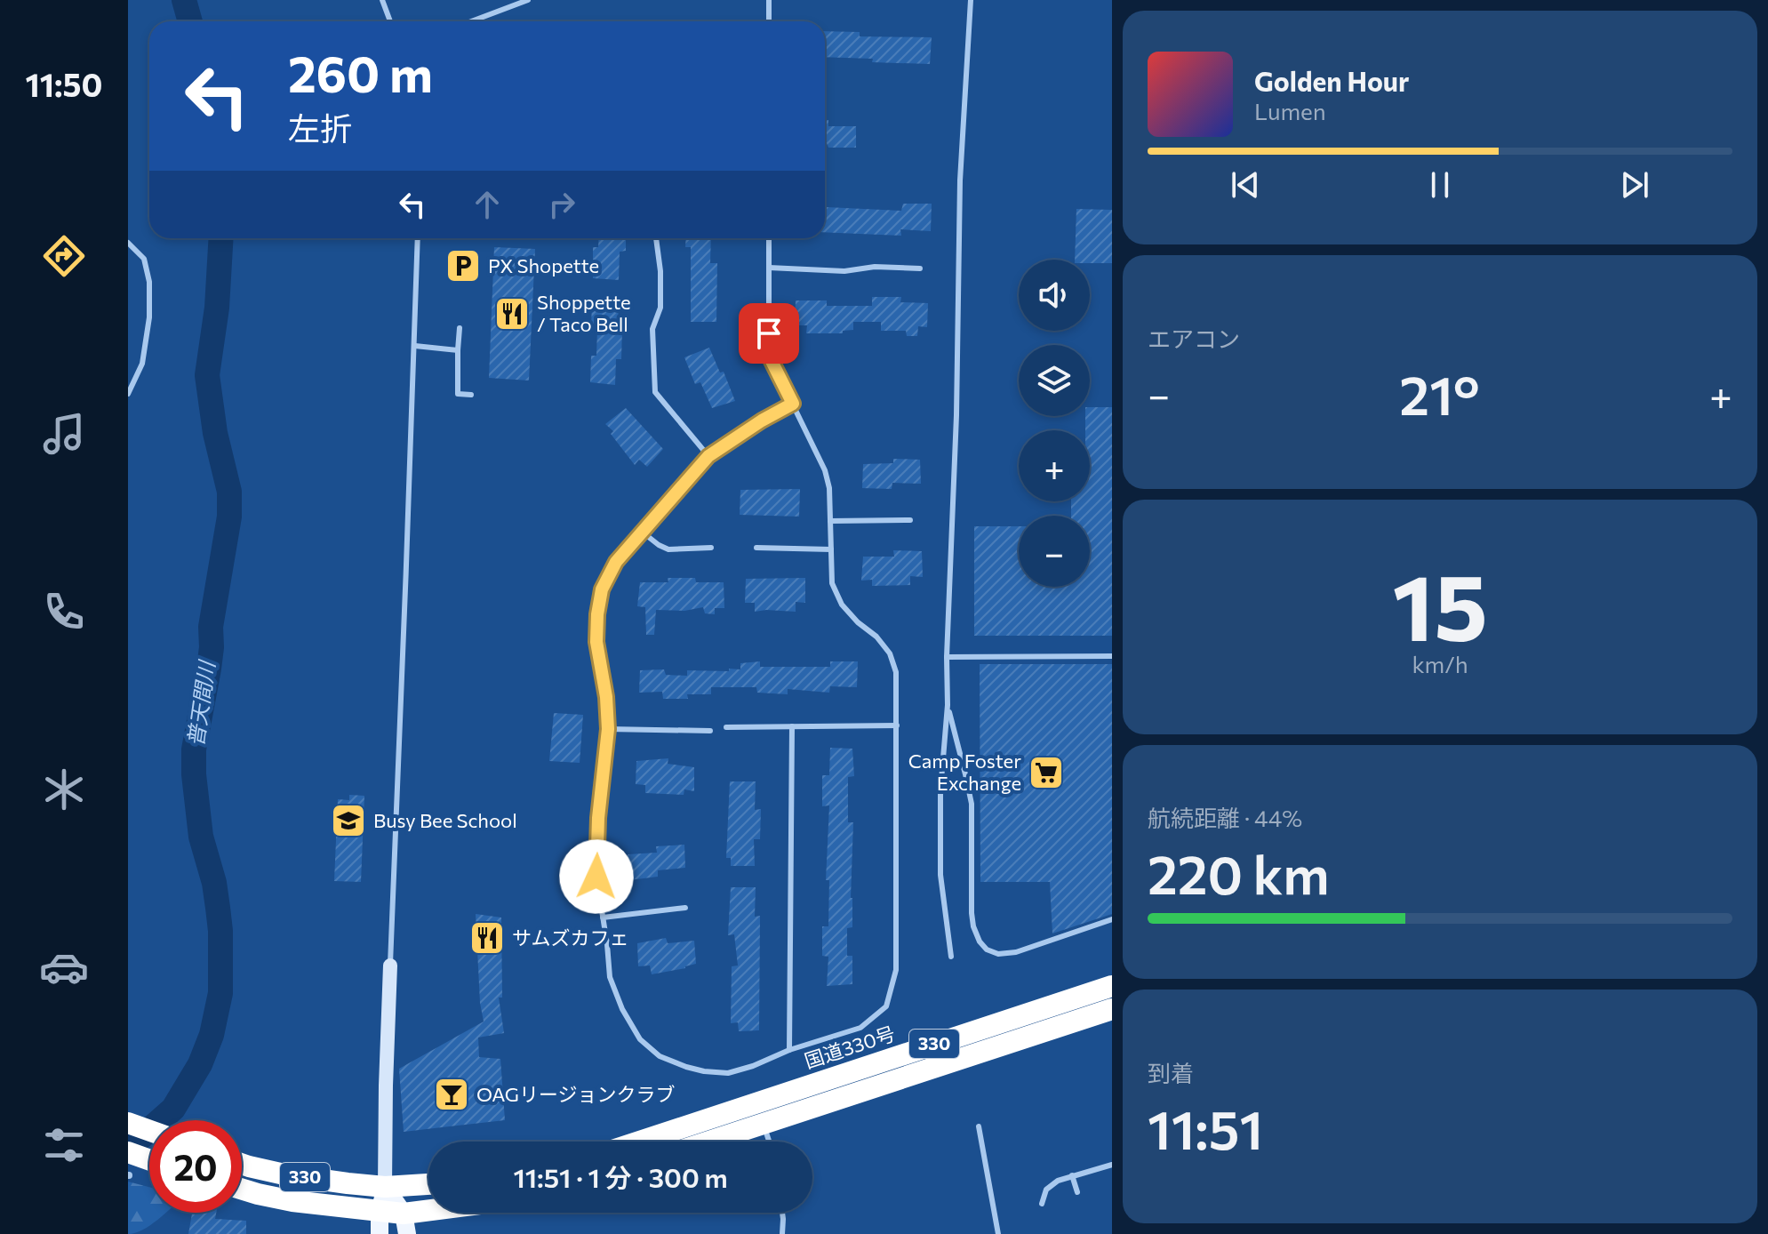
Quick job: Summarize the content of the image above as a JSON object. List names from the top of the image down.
{
  "streets": {
    "highway": ["330", "国道330号"]
  },
  "water": ["普天間川"],
  "places": {
    "parking": ["PX Shopette"],
    "restaurant": ["Shoppette / Taco Bell", "サムズカフェ"],
    "supermarket": ["Camp Foster Exchange"],
    "school or university": ["Busy Bee School"],
    "bar": ["OAGリージョンクラブ"]
  },
  "page": {
    "tabs": "11:50",
    "turn": ["260 m", "左折"],
    "song": ["Golden Hour", "Lumen"],
    "tile": [
      "エアコン",
      ["15", "km/h"],
      ["航続距離 · 44%", "220 km"],
      ["到着", "11:51"]
    ],
    "map_buttons": ["+", "−"],
    "heat": ["−", "21°", "+"],
    "limit": "20",
    "trip": "11:51 · 1 分 · 300 m"
  }
}
